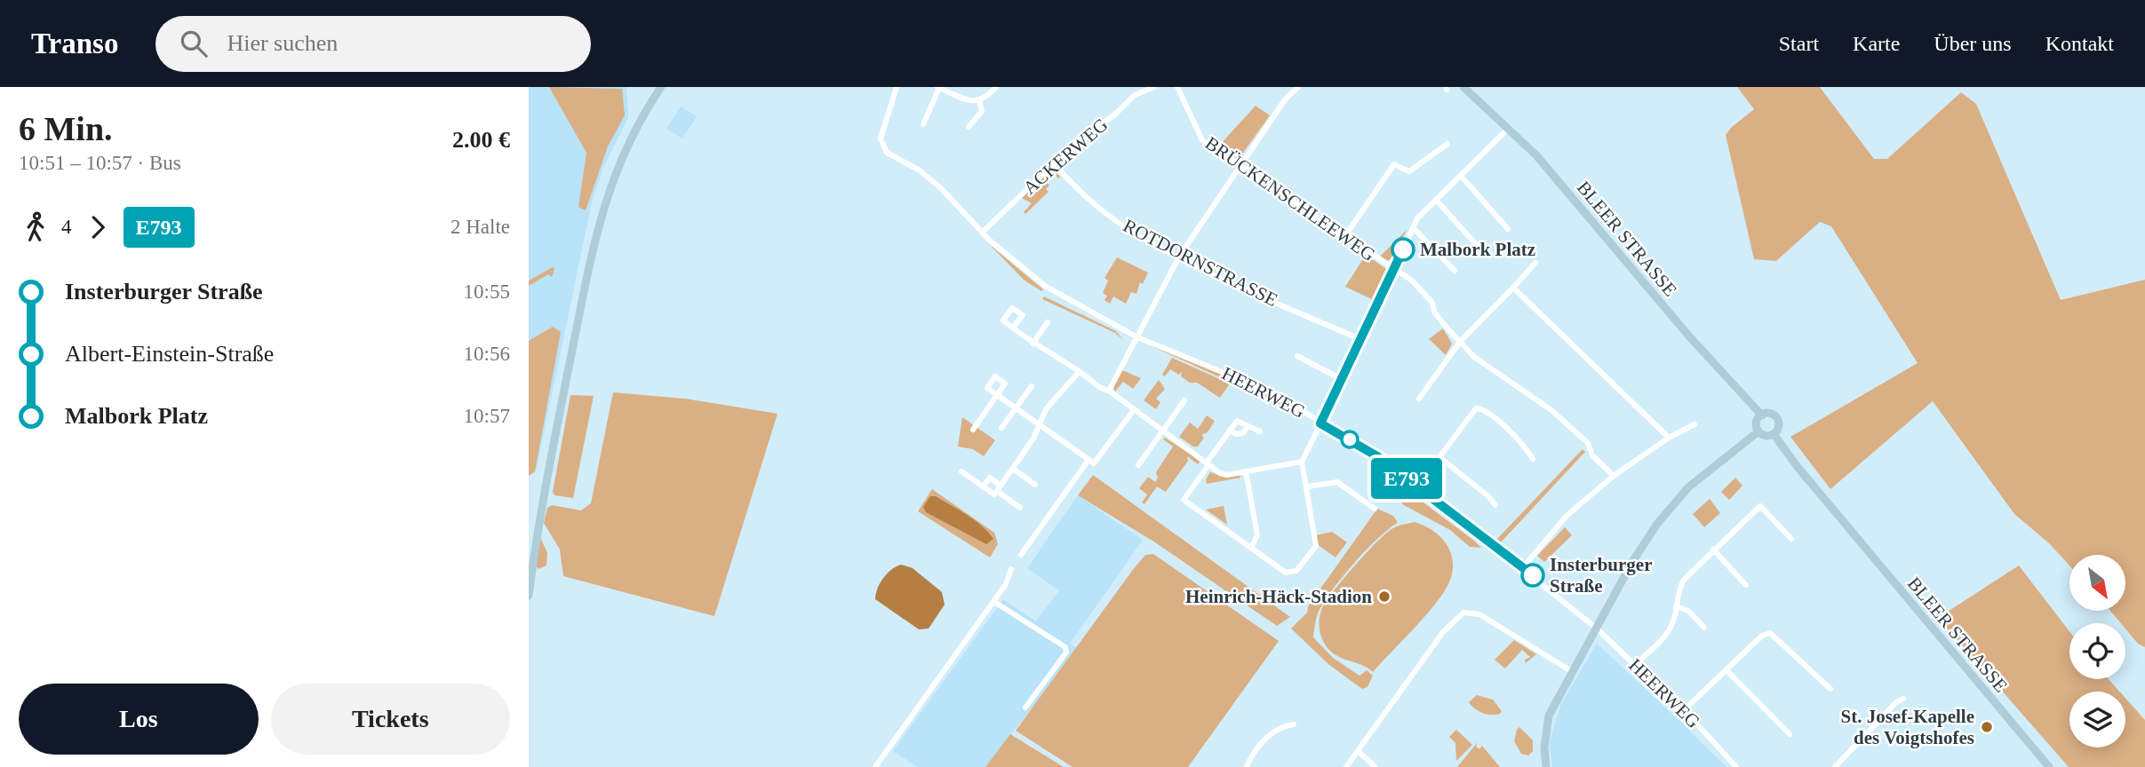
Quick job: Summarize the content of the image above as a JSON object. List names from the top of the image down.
{
  "streets": {
    "street": [
      "ACKERWEG",
      "BRÜCKENSCHLEEWEG",
      "BLEER STRASSE",
      "ROTDORNSTRASSE",
      "HEERWEG"
    ]
  },
  "crossings": [
    ["ACKERWEG", "ROTDORNSTRASSE"],
    ["ACKERWEG", "HEERWEG"]
  ],
  "places": [
    "Malbork Platz",
    "Insterburger Straße",
    "Heinrich-Häck-Stadion",
    "St. Josef-Kapelle des Voigtshofes"
  ],
  "lines": ["bus line E793"],
  "north": "bottom right",
  "page": {
    "header": "Transo",
    "search": "Hier suchen",
    "nav": [
      "Start",
      "Karte",
      "Über uns",
      "Kontakt"
    ],
    "heading": ["6 Min.", "10:51 – 10:57 · Bus", "2.00 €"],
    "on_map": "E793",
    "legs": ["4", "E793", "2 Halte"],
    "list": [
      {
        "name": "Insterburger Straße",
        "value": "10:55"
      },
      {
        "name": "Albert-Einstein-Straße",
        "value": "10:56"
      },
      {
        "name": "Malbork Platz",
        "value": "10:57"
      }
    ],
    "buttons": ["Los", "Tickets"]
  }
}
